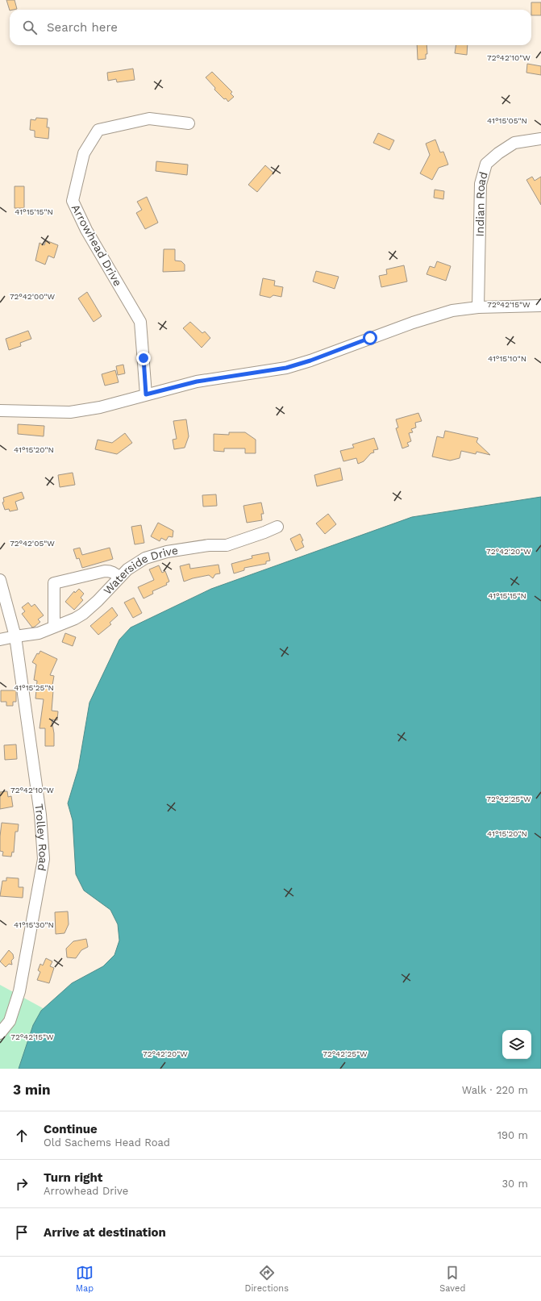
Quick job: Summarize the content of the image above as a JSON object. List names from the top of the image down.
{
  "streets": {
    "street": [
      "Indian Road",
      "Arrowhead Drive",
      "Waterside Drive",
      "Trolley Road"
    ]
  },
  "crossings": [
    ["Waterside Drive", "Trolley Road"]
  ],
  "page": {
    "search": "Search here",
    "heading": ["3 min", "Walk · 220 m"],
    "list": [
      ["Continue", "Old Sachems Head Road", "190 m"],
      ["Turn right", "Arrowhead Drive", "30 m"],
      "Arrive at destination"
    ],
    "nav": ["Map", "Directions", "Saved"]
  },
  "coordinates": [
    "72°42'10\"W",
    "41°15'05\"N",
    "41°15'15\"N",
    "72°42'00\"W",
    "72°42'15\"W",
    "41°15'10\"N",
    "41°15'20\"N",
    "72°42'05\"W",
    "72°42'20\"W",
    "41°15'25\"N",
    "72°42'25\"W",
    "41°15'30\"N"
  ]
}
